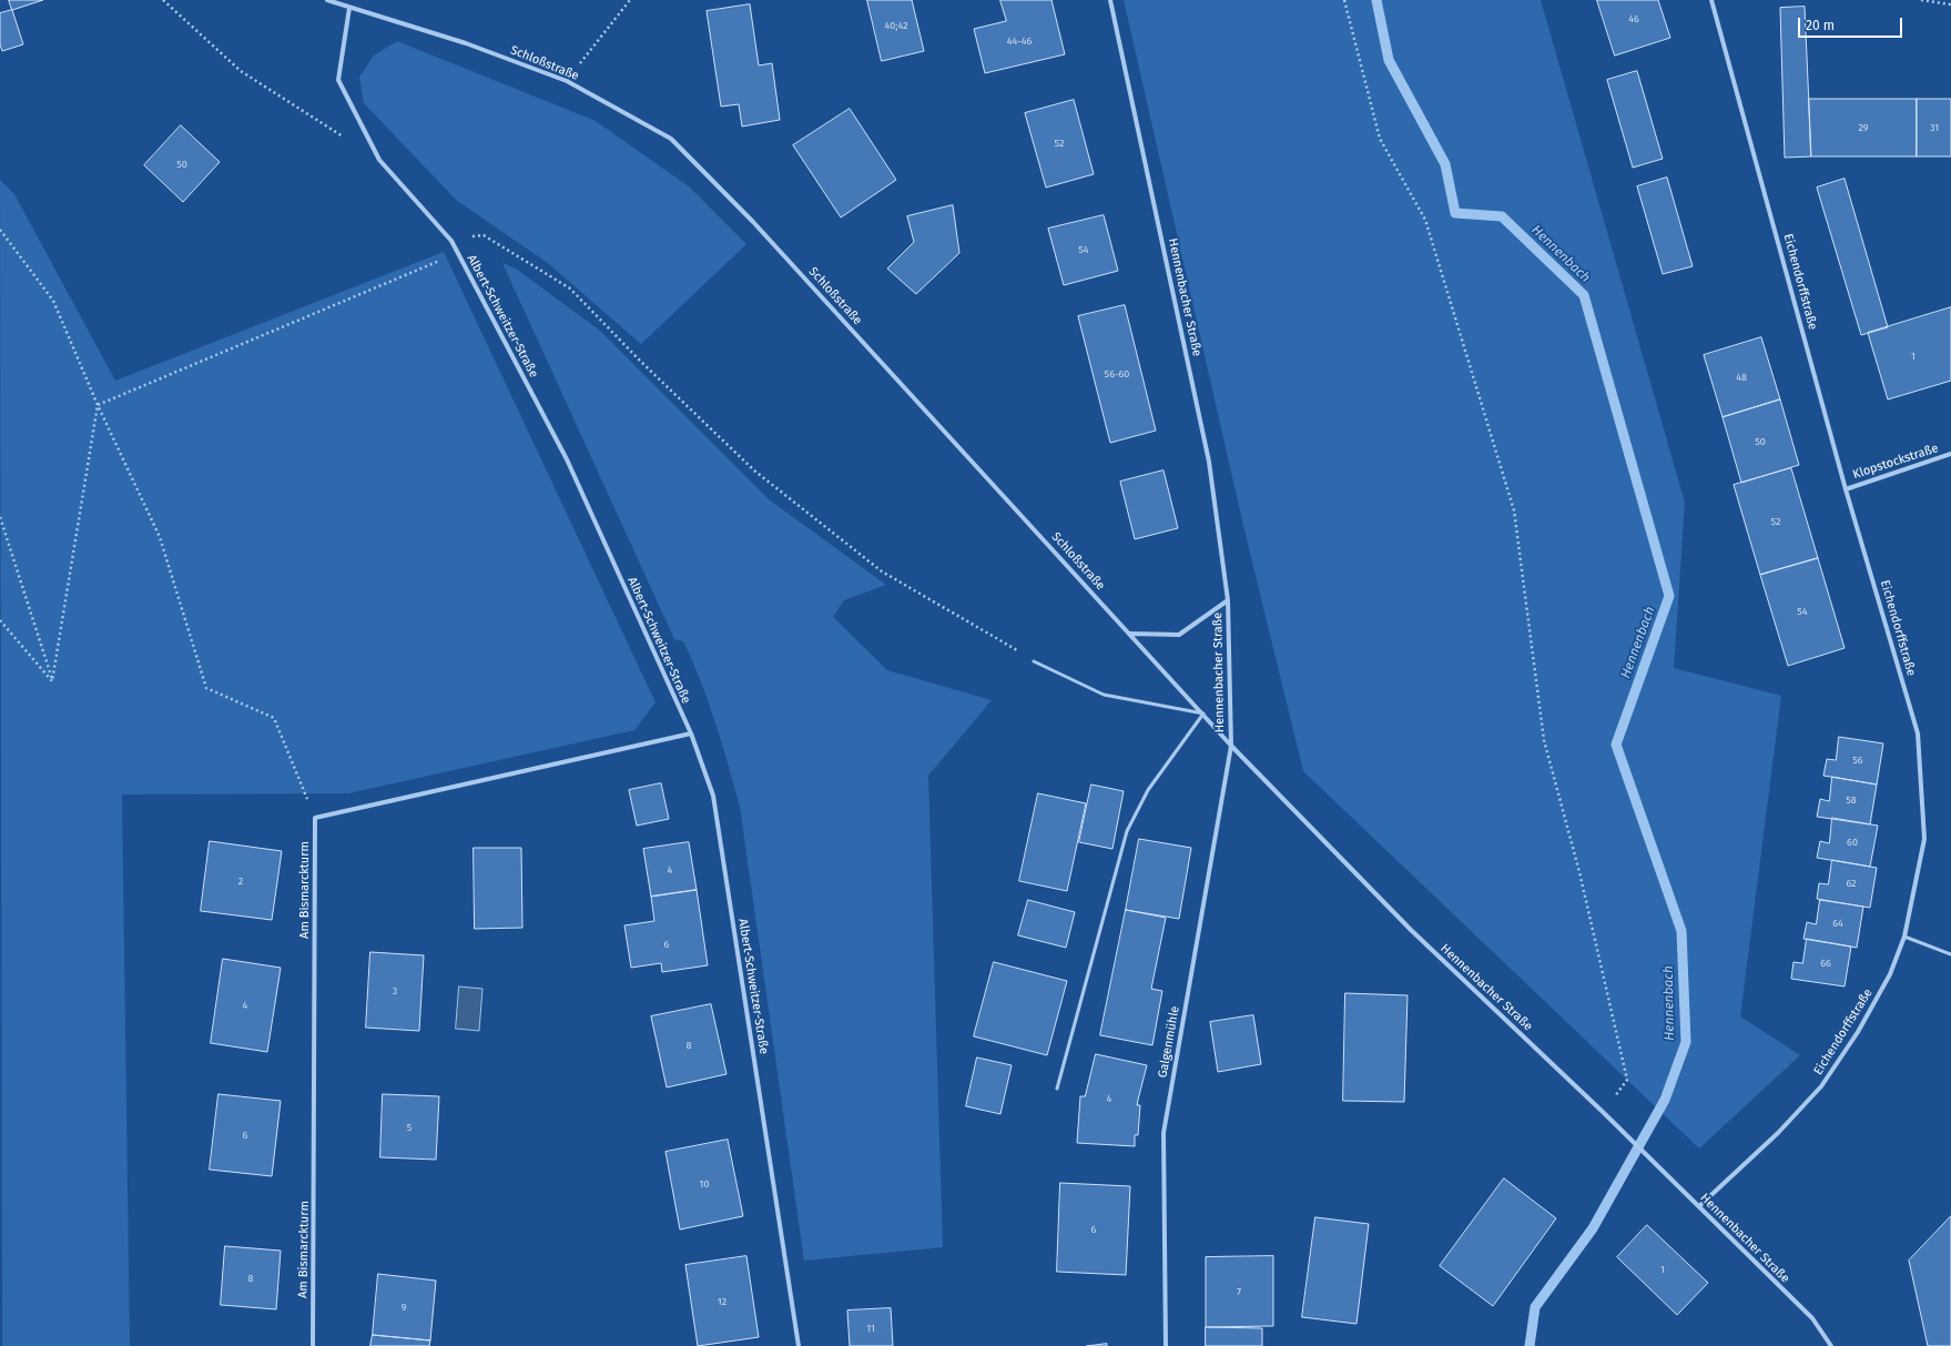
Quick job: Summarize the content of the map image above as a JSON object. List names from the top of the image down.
{
  "streets": {
    "street": [
      "Schloßstraße",
      "Eichendorffstraße",
      "Hennenbacher Straße",
      "Albert-Schweitzer-Straße",
      "Klopstockstraße",
      "Am Bismarckturm",
      "Galgenmühle"
    ]
  },
  "crossings": [
    ["Schloßstraße", "Hennenbacher Straße"],
    ["Schloßstraße", "Albert-Schweitzer-Straße"],
    ["Schloßstraße", "Galgenmühle"],
    ["Eichendorffstraße", "Hennenbacher Straße"],
    ["Eichendorffstraße", "Klopstockstraße"],
    ["Hennenbacher Straße", "Galgenmühle"]
  ],
  "water": ["Hennenbach"],
  "house_numbers": [
    "46",
    "40;42",
    "44-46",
    "29",
    "31",
    "52",
    "50",
    "54",
    "1",
    "56-60",
    "48",
    "50",
    "52",
    "54",
    "56",
    "58",
    "60",
    "4",
    "2",
    "62",
    "64",
    "6",
    "66",
    "3",
    "4",
    "8",
    "4",
    "5",
    "6",
    "10",
    "6",
    "1",
    "8",
    "7",
    "12",
    "9",
    "11"
  ],
  "scale_bar": "20 m"
}
